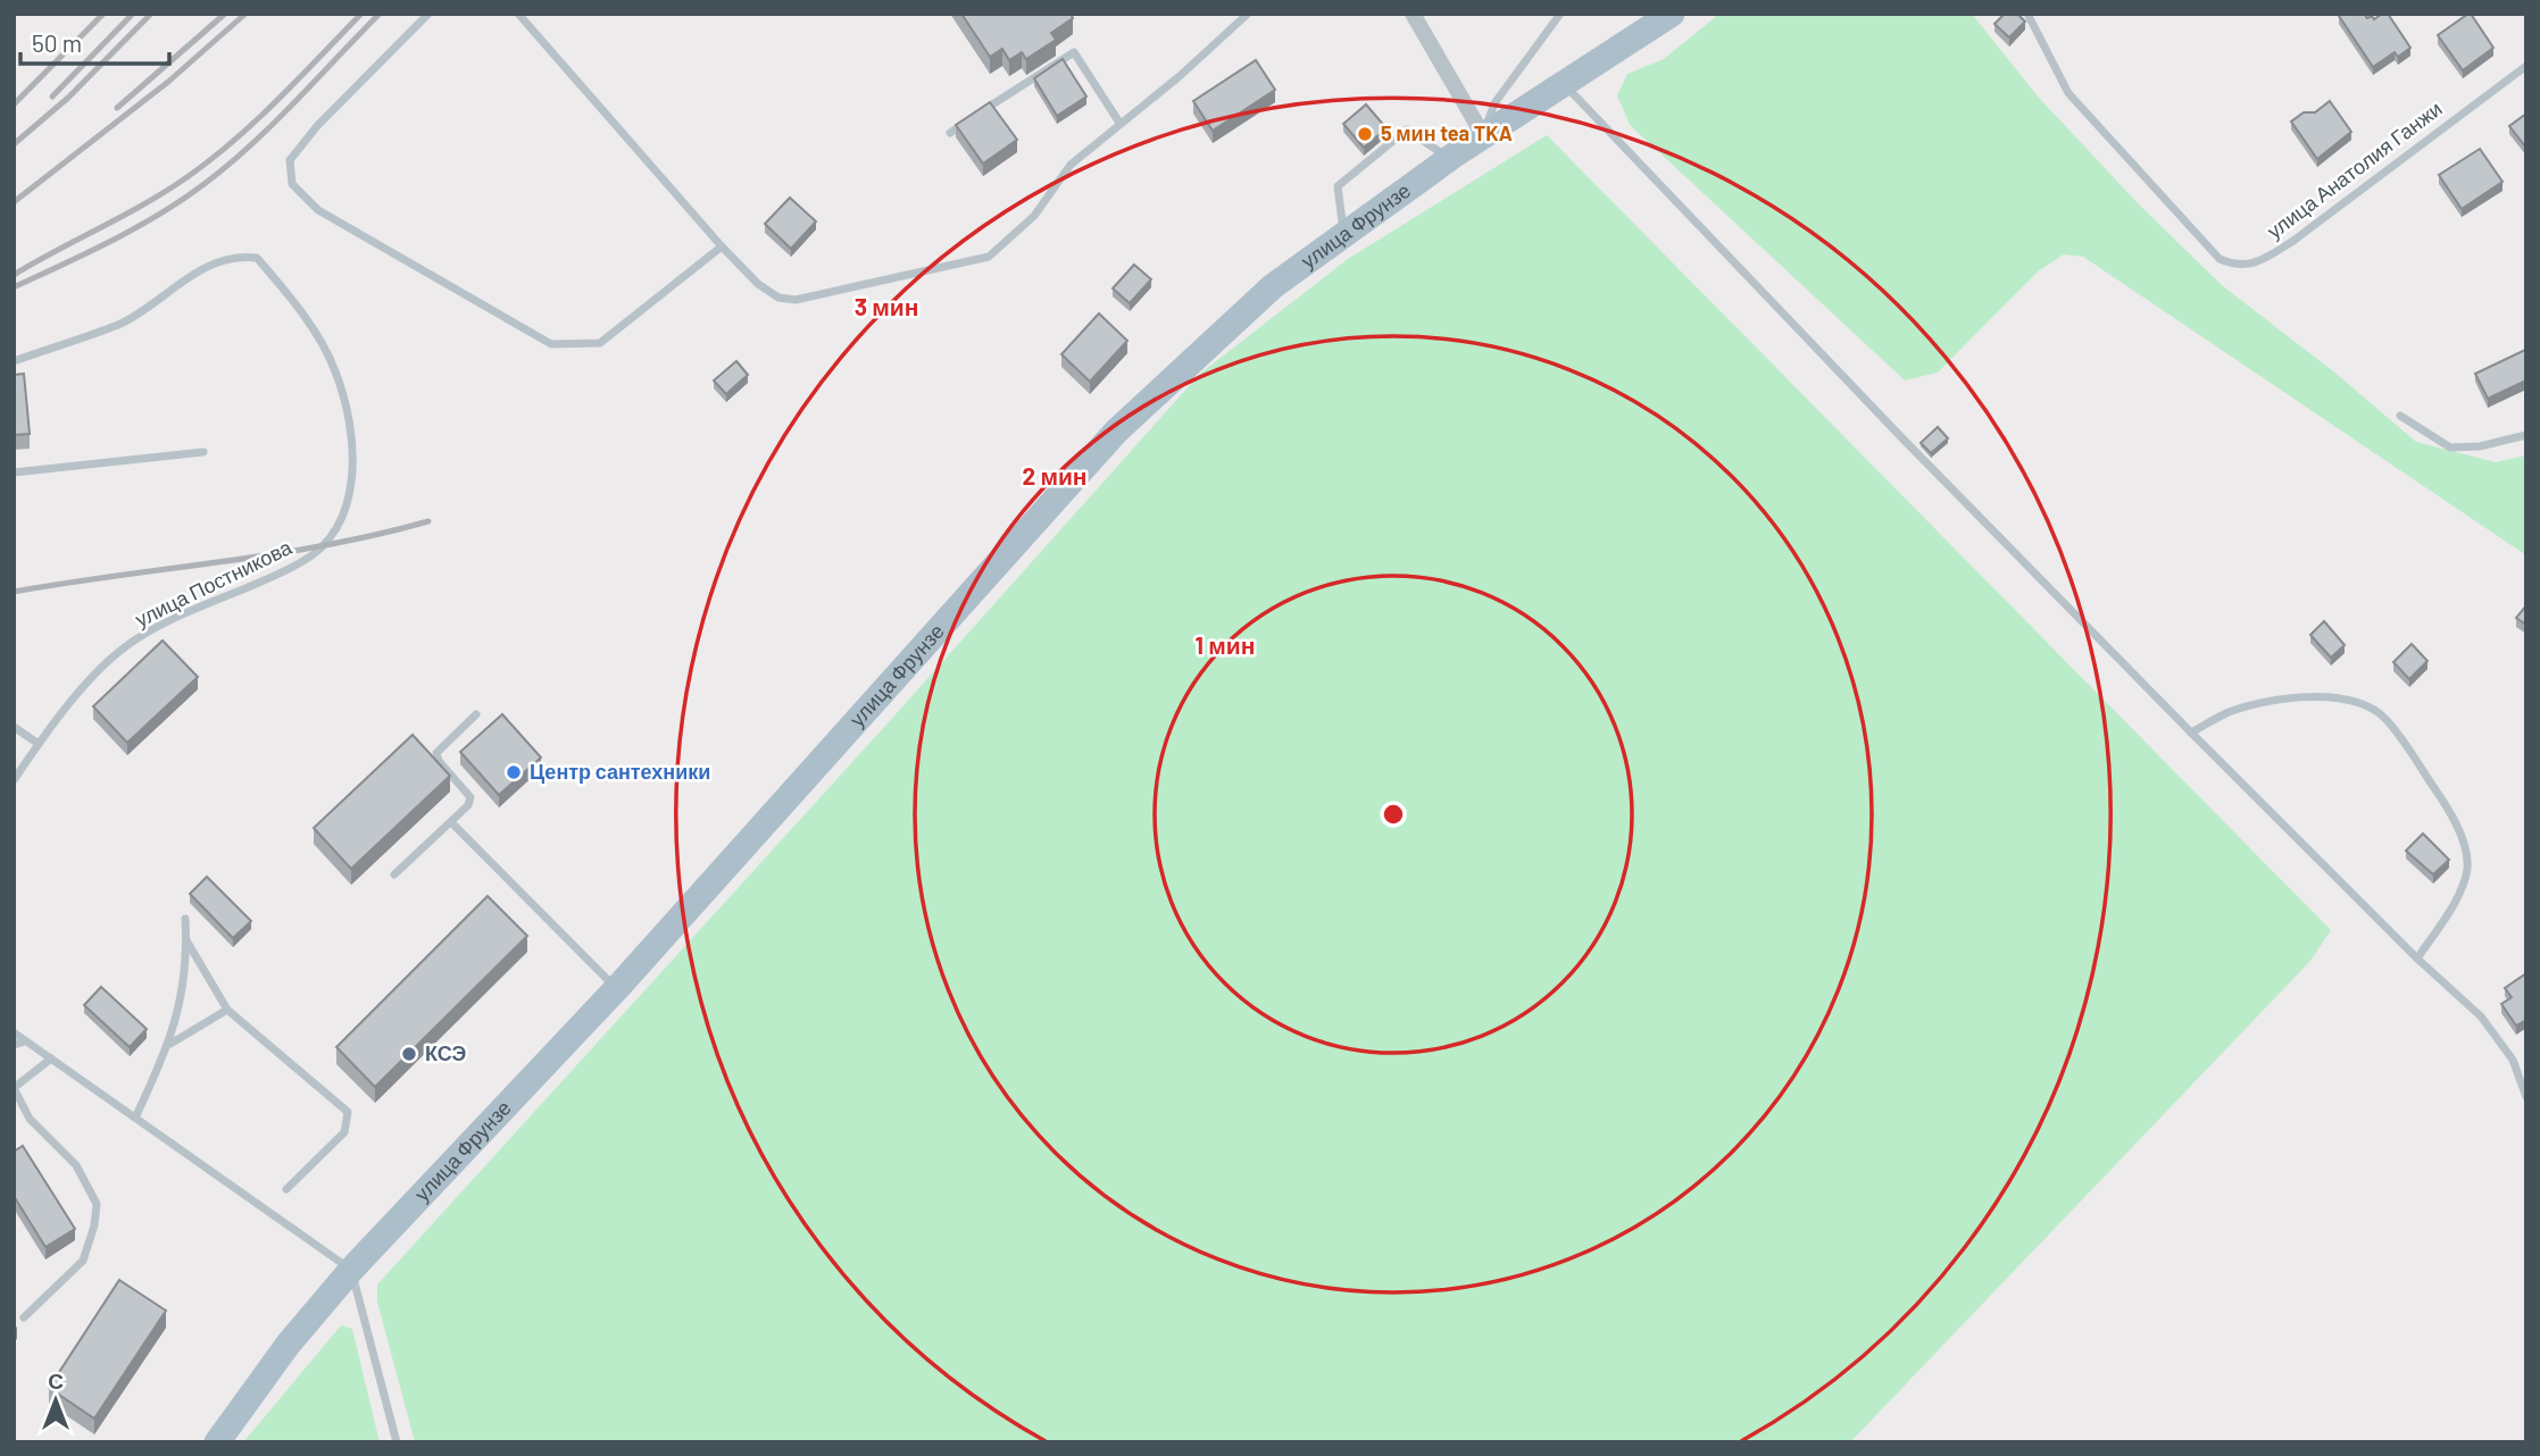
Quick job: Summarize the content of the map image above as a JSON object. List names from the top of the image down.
{
  "streets": {
    "main road": ["улица Фрунзе"],
    "lane": ["улица Анатолия Ганжи", "улица Постникова"]
  },
  "places": ["5 мин tea TKA", "Центр сантехники", "КСЭ"],
  "scale_bar": "50 m",
  "north": "top",
  "rings": ["3 мин", "2 мин", "1 мин"]
}
